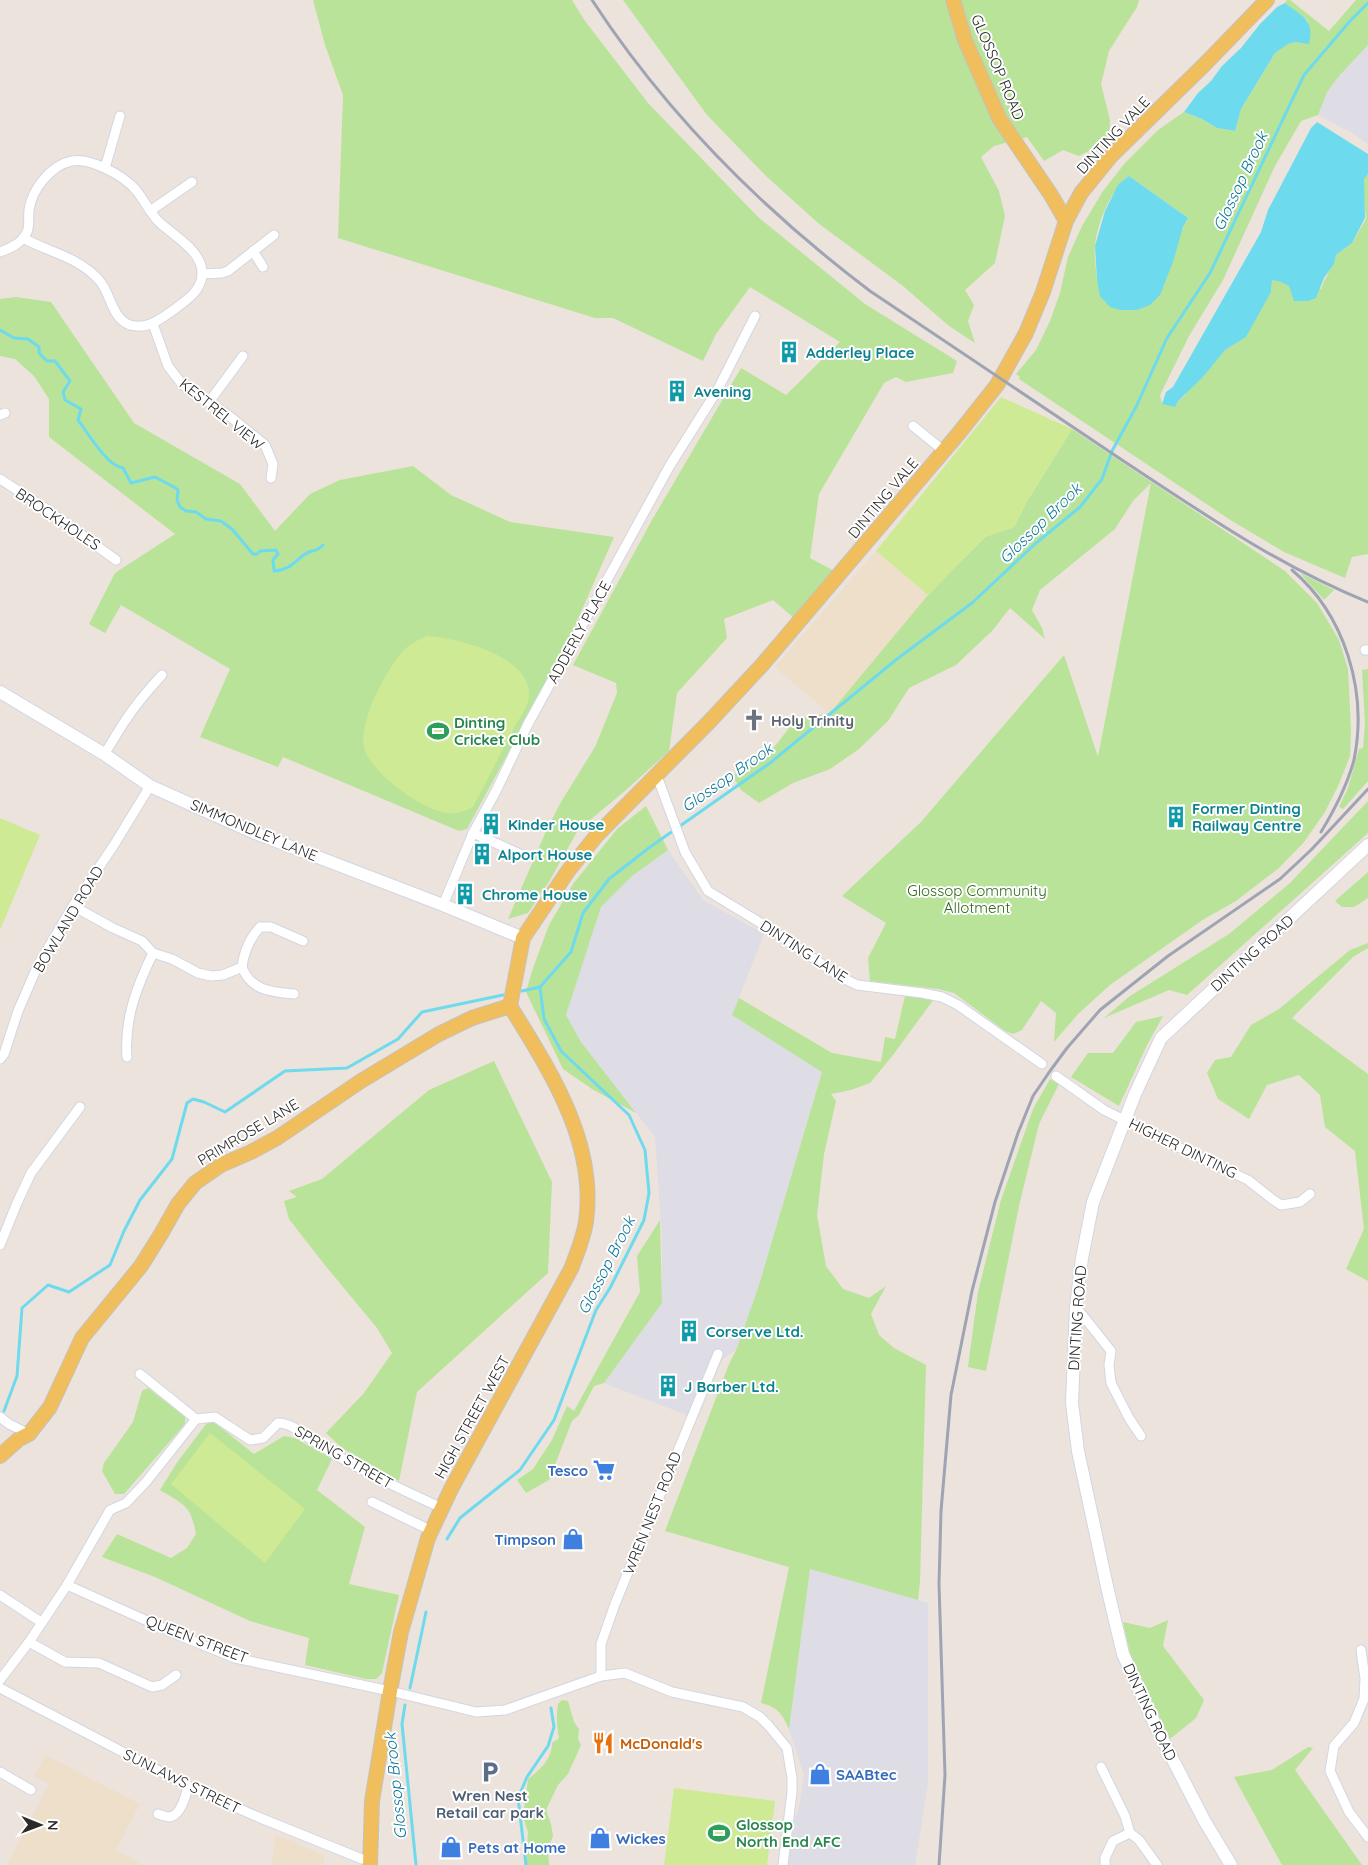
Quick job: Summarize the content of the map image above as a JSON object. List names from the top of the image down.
{
  "streets": {
    "main road": [
      "GLOSSOP ROAD",
      "DINTING VALE",
      "PRIMROSE LANE",
      "HIGH STREET WEST"
    ],
    "street": [
      "KESTREL VIEW",
      "BROCKHOLES",
      "ADDERLY PLACE",
      "SIMMONDLEY LANE",
      "BOWLAND ROAD",
      "DINTING LANE",
      "DINTING ROAD",
      "HIGHER DINTING",
      "SPRING STREET",
      "WREN NEST ROAD",
      "QUEEN STREET",
      "SUNLAWS STREET"
    ]
  },
  "crossings": [
    ["GLOSSOP ROAD", "DINTING VALE"],
    ["DINTING VALE", "SIMMONDLEY LANE"],
    ["DINTING VALE", "DINTING LANE"],
    ["DINTING VALE", "PRIMROSE LANE"],
    ["DINTING VALE", "HIGH STREET WEST"],
    ["ADDERLY PLACE", "SIMMONDLEY LANE"],
    ["SIMMONDLEY LANE", "BOWLAND ROAD"],
    ["DINTING ROAD", "HIGHER DINTING"],
    ["PRIMROSE LANE", "HIGH STREET WEST"],
    ["HIGH STREET WEST", "SPRING STREET"],
    ["HIGH STREET WEST", "QUEEN STREET"],
    ["HIGH STREET WEST", "SUNLAWS STREET"],
    ["WREN NEST ROAD", "QUEEN STREET"]
  ],
  "water": ["Glossop Brook"],
  "parks": ["Glossop Community Allotment"],
  "places": {
    "building": [
      "Adderley Place",
      "Avening",
      "Former Dinting Railway Centre",
      "Kinder House",
      "Alport House",
      "Chrome House",
      "Corserve Ltd.",
      "J Barber Ltd."
    ],
    "church": ["Holy Trinity"],
    "sports": ["Dinting Cricket Club", "Glossop North End AFC"],
    "supermarket": ["Tesco"],
    "shop": [
      "Timpson",
      "SAABtec",
      "Wickes",
      "Pets at Home"
    ],
    "restaurant": ["McDonald's"],
    "parking": ["Wren Nest Retail car park"]
  },
  "north": "right"
}
